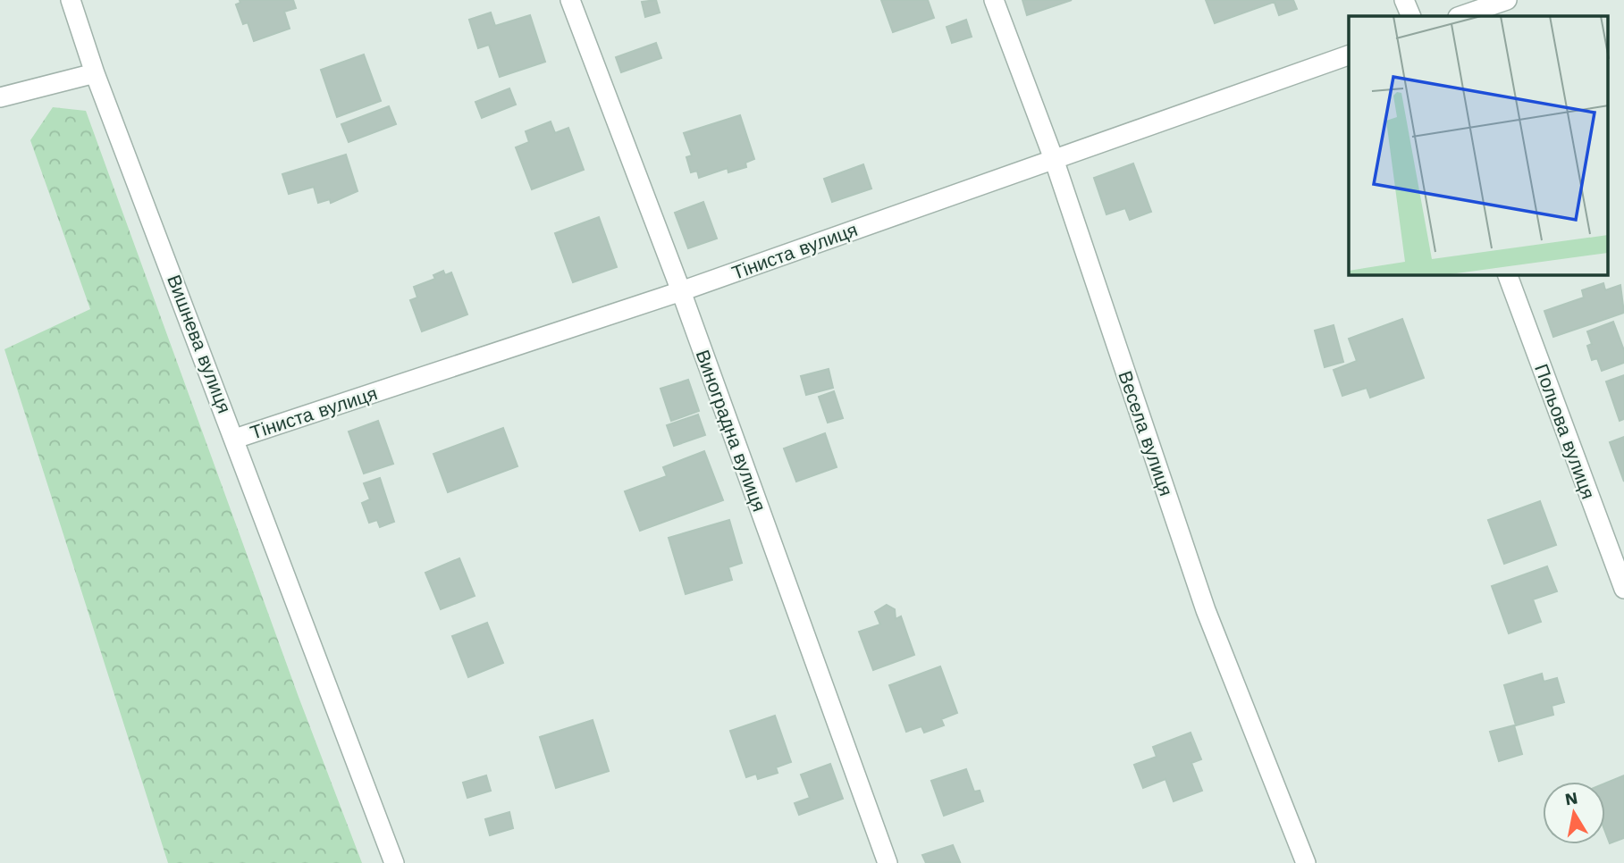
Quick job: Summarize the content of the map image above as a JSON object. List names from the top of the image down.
{
  "streets": {
    "street": [
      "Тіниста вулиця",
      "Вишнева вулиця",
      "Виноградна вулиця",
      "Польова вулиця",
      "Весела вулиця"
    ]
  },
  "crossings": [
    ["Тіниста вулиця", "Вишнева вулиця"],
    ["Тіниста вулиця", "Виноградна вулиця"],
    ["Тіниста вулиця", "Весела вулиця"]
  ],
  "north": "top"
}
